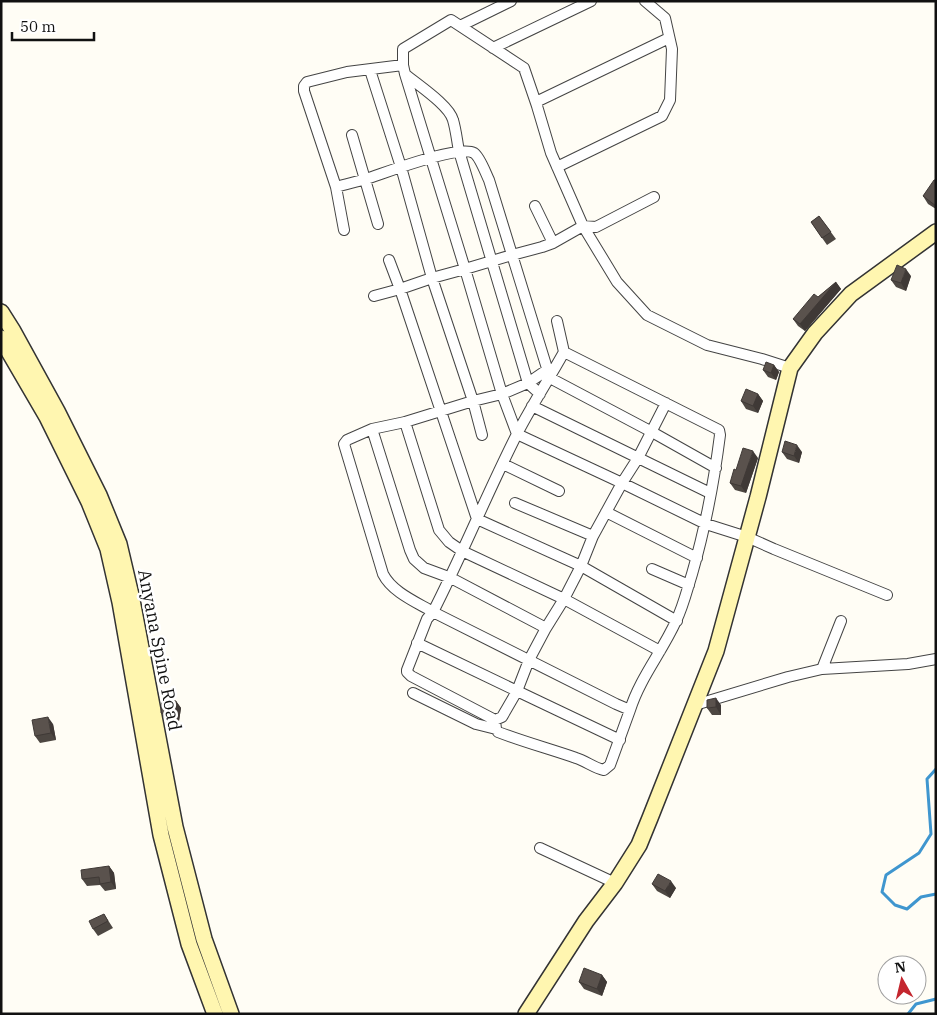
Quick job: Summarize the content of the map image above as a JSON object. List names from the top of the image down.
{
  "streets": {
    "main road": ["Anyana Spine Road"]
  },
  "scale_bar": "50 m",
  "north": "top"
}
